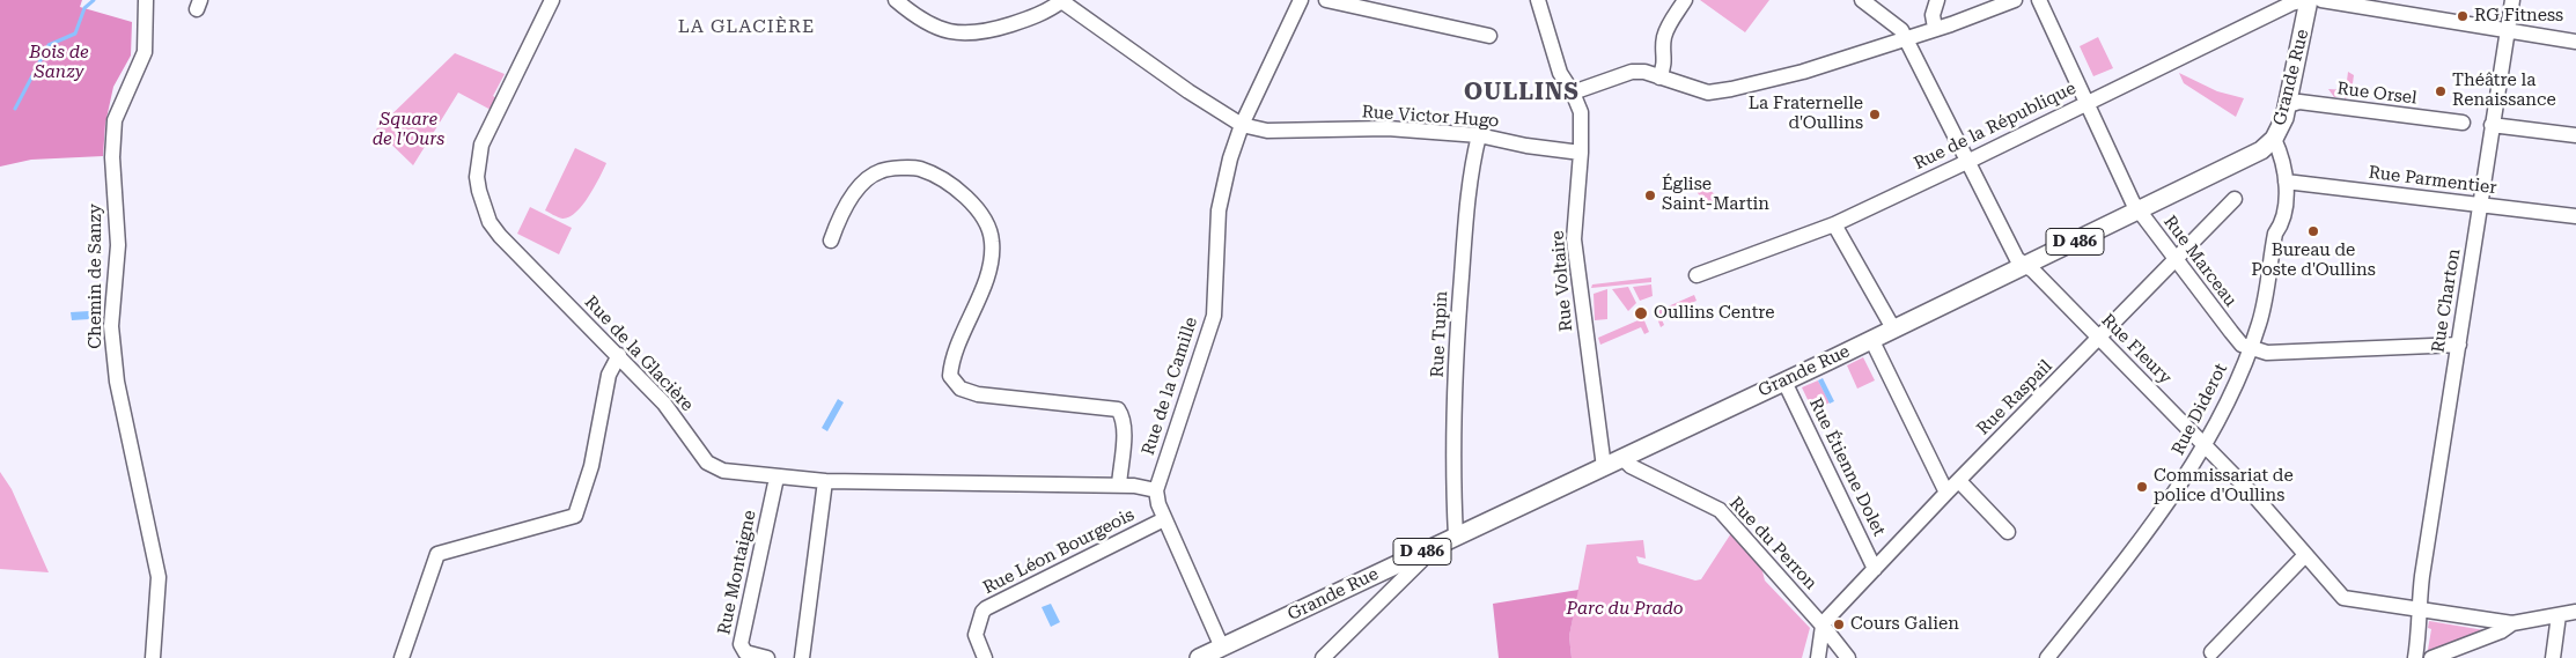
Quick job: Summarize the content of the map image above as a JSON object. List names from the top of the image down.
{
  "streets": {
    "main road": ["Grande Rue", "D 486"],
    "street": [
      "Rue Orsel",
      "Rue Victor Hugo",
      "Rue de la République",
      "Rue Parmentier",
      "Rue Marceau",
      "Chemin de Sanzy",
      "Rue Voltaire",
      "Rue Charton",
      "Rue Tupin",
      "Rue Fleury",
      "Rue de la Glacière",
      "Rue de la Camille",
      "Rue Raspail",
      "Rue Diderot",
      "Rue Étienne Dolet",
      "Rue du Perron",
      "Rue Léon Bourgeois",
      "Rue Montaigne"
    ]
  },
  "crossings": [
    ["Grande Rue", "Rue Orsel"],
    ["Grande Rue", "Rue de la République"],
    ["Grande Rue", "Rue Marceau"],
    ["Grande Rue", "Rue Voltaire"],
    ["Grande Rue", "Rue Tupin"],
    ["Grande Rue", "Rue Fleury"],
    ["Grande Rue", "Rue Diderot"],
    ["Grande Rue", "Rue Étienne Dolet"],
    ["Grande Rue", "Rue du Perron"],
    ["Rue Victor Hugo", "Rue Voltaire"],
    ["Rue Victor Hugo", "Rue Tupin"],
    ["Rue Victor Hugo", "Rue de la Camille"],
    ["Rue de la République", "Rue Marceau"],
    ["Rue de la République", "Rue Fleury"],
    ["Rue Parmentier", "Rue Charton"],
    ["Rue Parmentier", "Rue Diderot"],
    ["Rue Marceau", "Rue Raspail"],
    ["Rue Marceau", "Rue Diderot"],
    ["Rue Charton", "Rue Fleury"],
    ["Rue Fleury", "Rue Raspail"],
    ["Rue Fleury", "Rue Diderot"],
    ["Rue de la Glacière", "Rue de la Camille"],
    ["Rue de la Glacière", "Rue Montaigne"],
    ["Rue Raspail", "Rue Étienne Dolet"],
    ["Rue Raspail", "Rue du Perron"]
  ],
  "districts": ["LA GLACIÈRE", "OULLINS"],
  "parks": ["Bois de Sanzy", "Square de l'Ours", "Parc du Prado"],
  "places": [
    "RG Fitness",
    "Théâtre la Renaissance",
    "La Fraternelle d'Oullins",
    "Église Saint-Martin",
    "Bureau de Poste d'Oullins",
    "Oullins Centre",
    "Commissariat de police d'Oullins",
    "Cours Galien"
  ]
}
